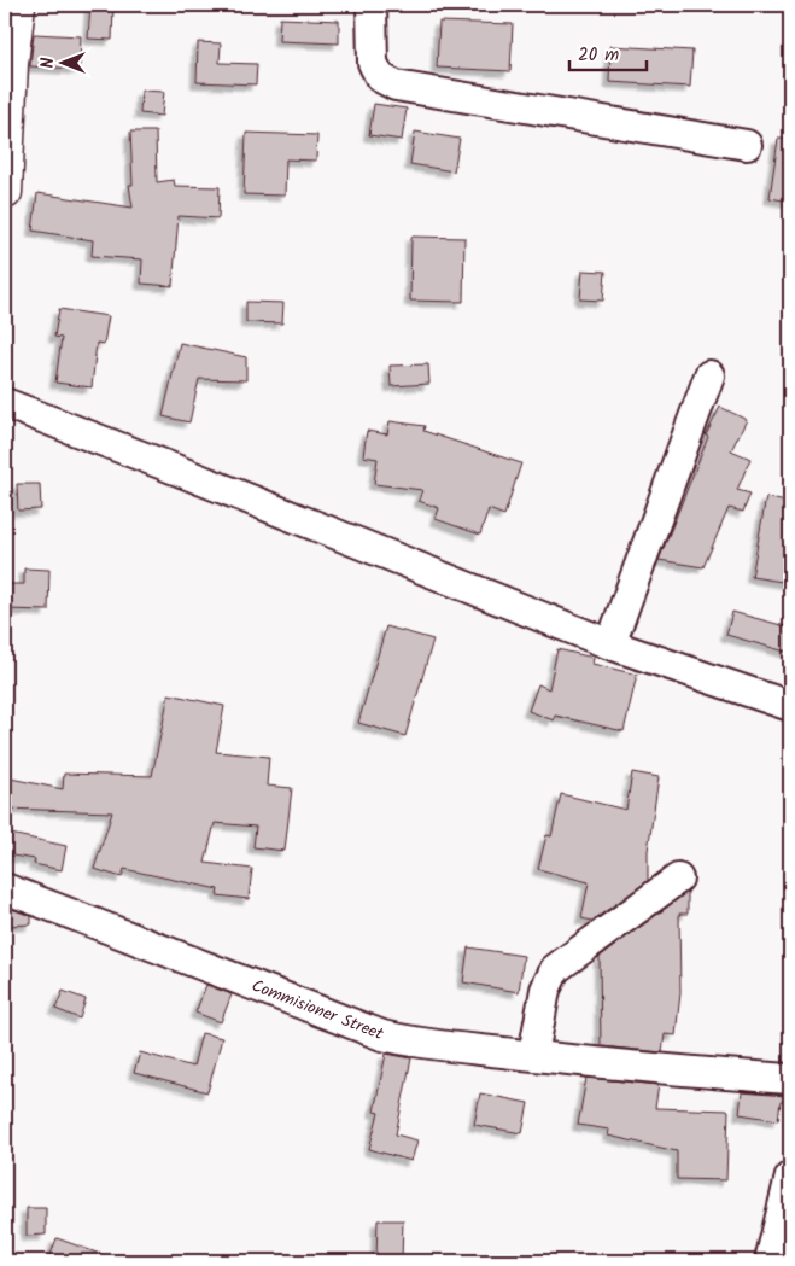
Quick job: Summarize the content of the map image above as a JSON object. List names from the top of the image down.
{
  "streets": {
    "street": ["Commisioner Street"]
  },
  "scale_bar": "20 m",
  "north": "left"
}
